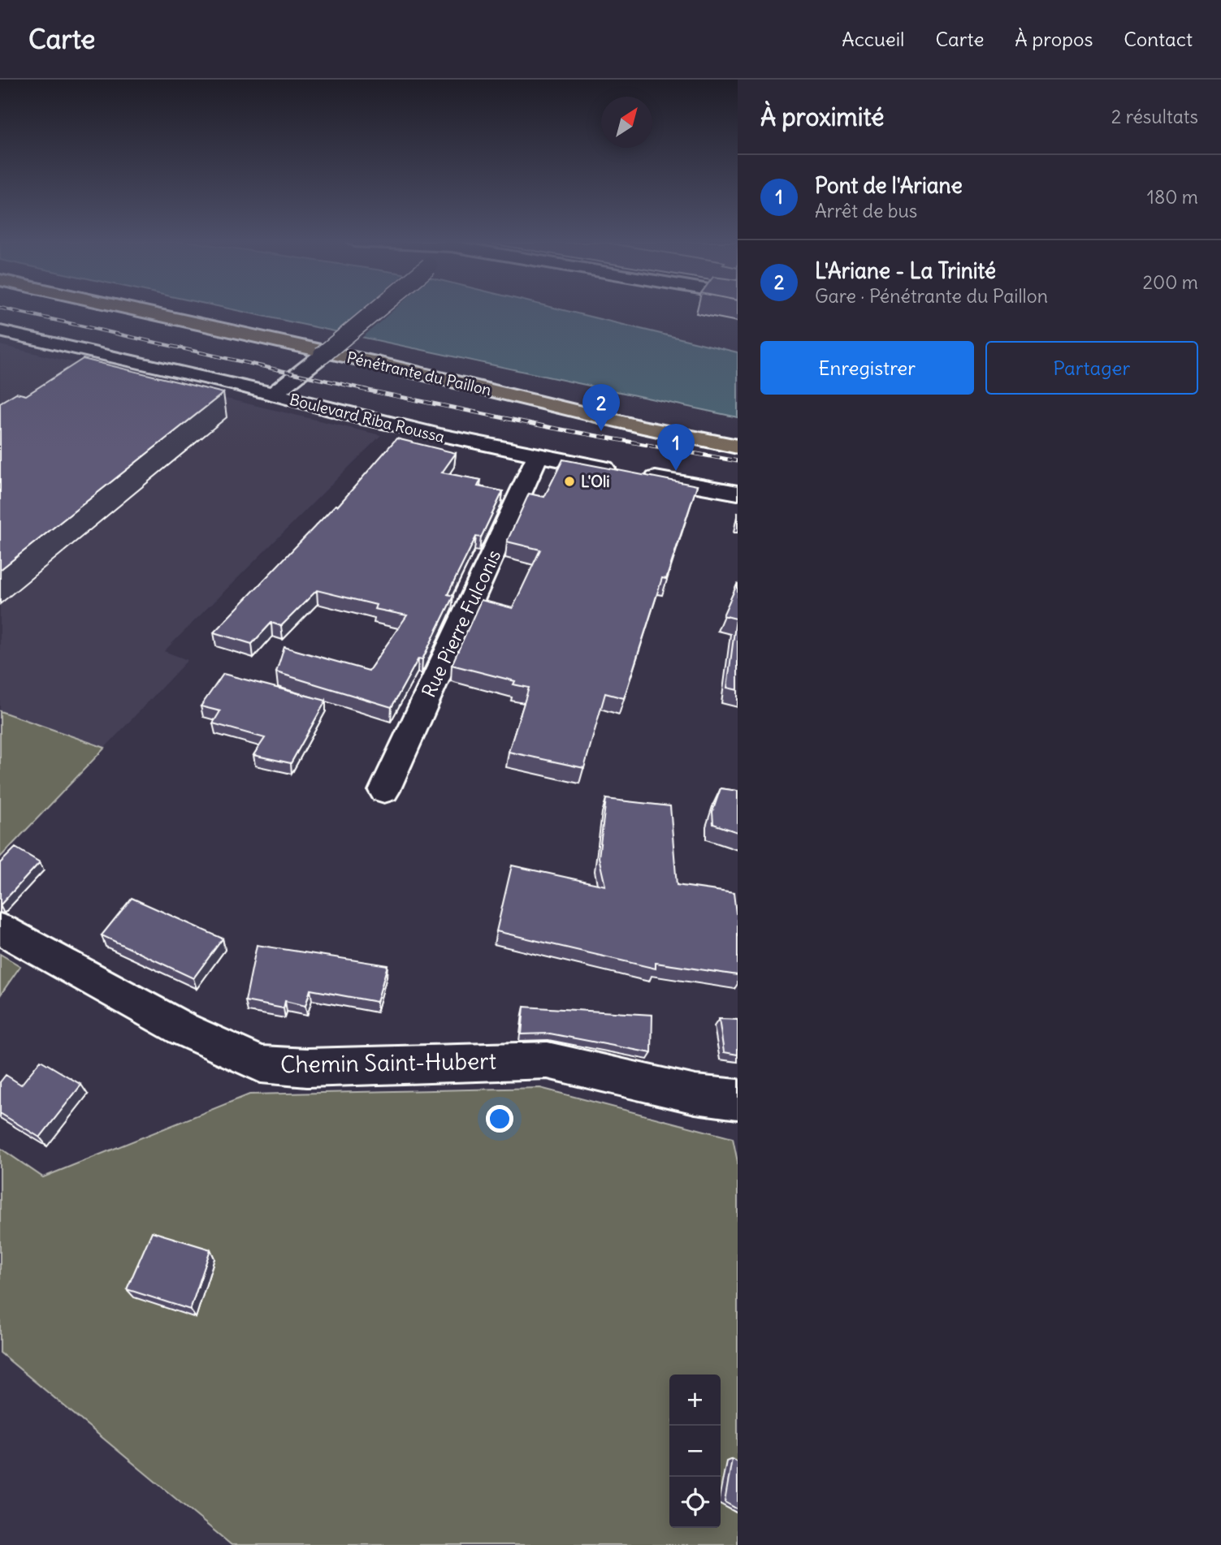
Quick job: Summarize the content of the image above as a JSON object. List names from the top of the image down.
{
  "streets": {
    "main road": ["Pénétrante du Paillon"],
    "street": ["Boulevard Riba Roussa", "Rue Pierre Fulconis", "Chemin Saint-Hubert"]
  },
  "crossings": [
    ["Boulevard Riba Roussa", "Rue Pierre Fulconis"]
  ],
  "places": ["L'Oli"],
  "north": "top right",
  "page": {
    "header": "Carte",
    "nav": [
      "Accueil",
      "Carte",
      "À propos",
      "Contact"
    ],
    "heading": ["À proximité", "2 résultats"],
    "list": [
      {
        "mark": "1",
        "name": "Pont de l'Ariane",
        "note": "Arrêt de bus",
        "value": "180 m"
      },
      {
        "mark": "2",
        "name": "L'Ariane - La Trinité",
        "note": "Gare · Pénétrante du Paillon",
        "value": "200 m"
      }
    ],
    "buttons": ["Enregistrer", "Partager"],
    "pins": ["2", "1"],
    "map_buttons": ["+", "−"]
  }
}
